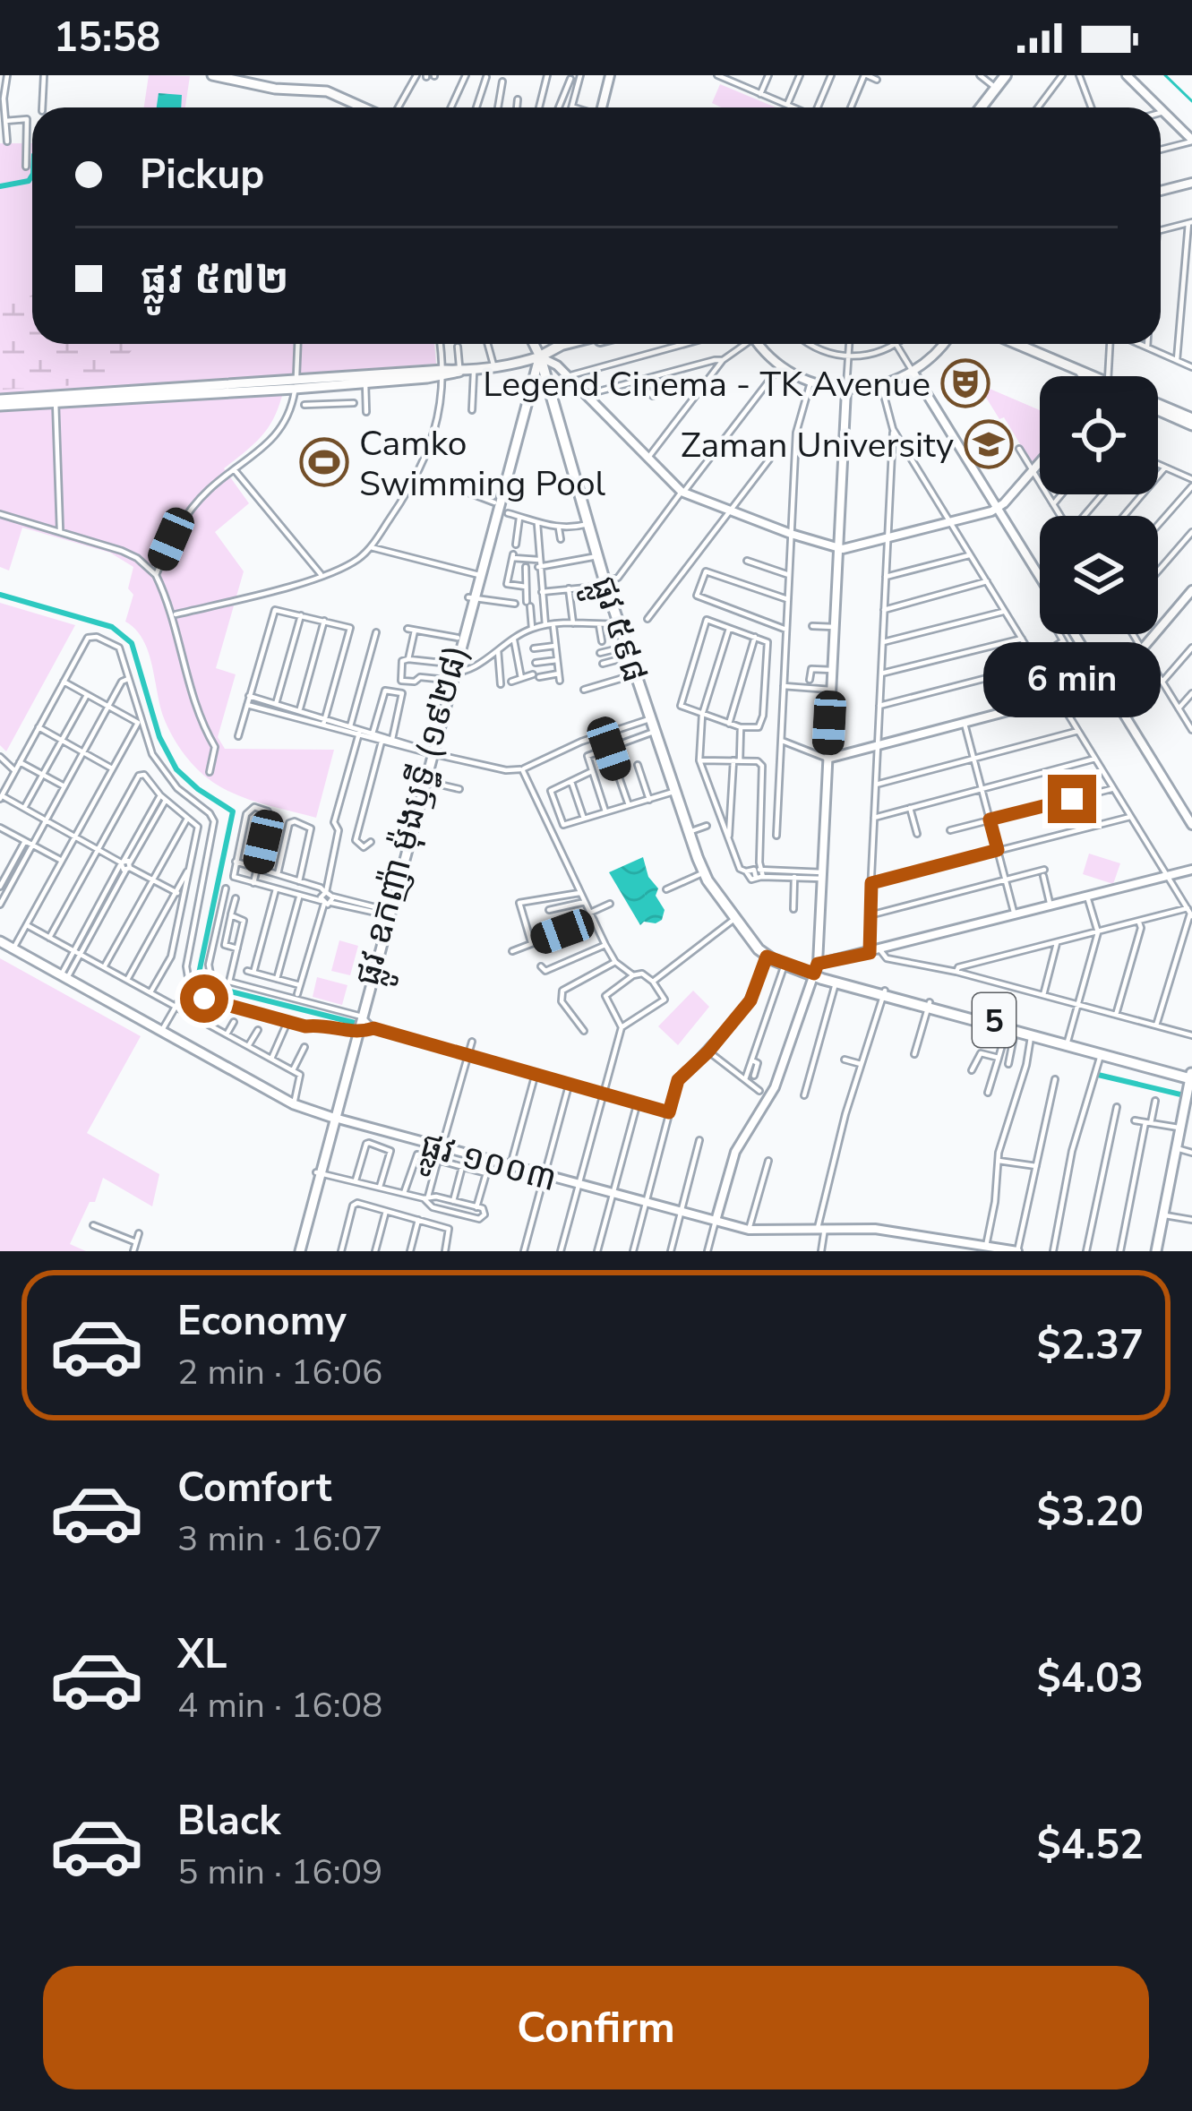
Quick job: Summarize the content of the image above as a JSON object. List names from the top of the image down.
{
  "streets": {
    "main road": [
      "ផ្លូវ ៥៩៨",
      "ផ្លូវ ឧកញ៉ា ម៉ុងឫទ្ធី (១៩២៨)",
      "5",
      "ផ្លូវ ១០០៣"
    ]
  },
  "crossings": [
    ["ផ្លូវ ៥៩៨", "ផ្លូវ ឧកញ៉ា ម៉ុងឫទ្ធី (១៩២៨)"],
    ["ផ្លូវ ឧកញ៉ា ម៉ុងឫទ្ធី (១៩២៨)", "ផ្លូវ ១០០៣"]
  ],
  "places": {
    "theatre": ["Legend Cinema - TK Avenue"],
    "school or university": ["Zaman University"],
    "sports": ["Camko Swimming Pool"]
  },
  "page": {
    "status": "15:58",
    "banner": ["Pickup", "ផ្លូវ ៥៧២"],
    "bubble": "6 min",
    "list": [
      {
        "name": "Economy",
        "note": "2 min · 16:06",
        "value": "$2.37"
      },
      {
        "name": "Comfort",
        "note": "3 min · 16:07",
        "value": "$3.20"
      },
      {
        "name": "XL",
        "note": "4 min · 16:08",
        "value": "$4.03"
      },
      {
        "name": "Black",
        "note": "5 min · 16:09",
        "value": "$4.52"
      }
    ],
    "buttons": "Confirm"
  }
}
